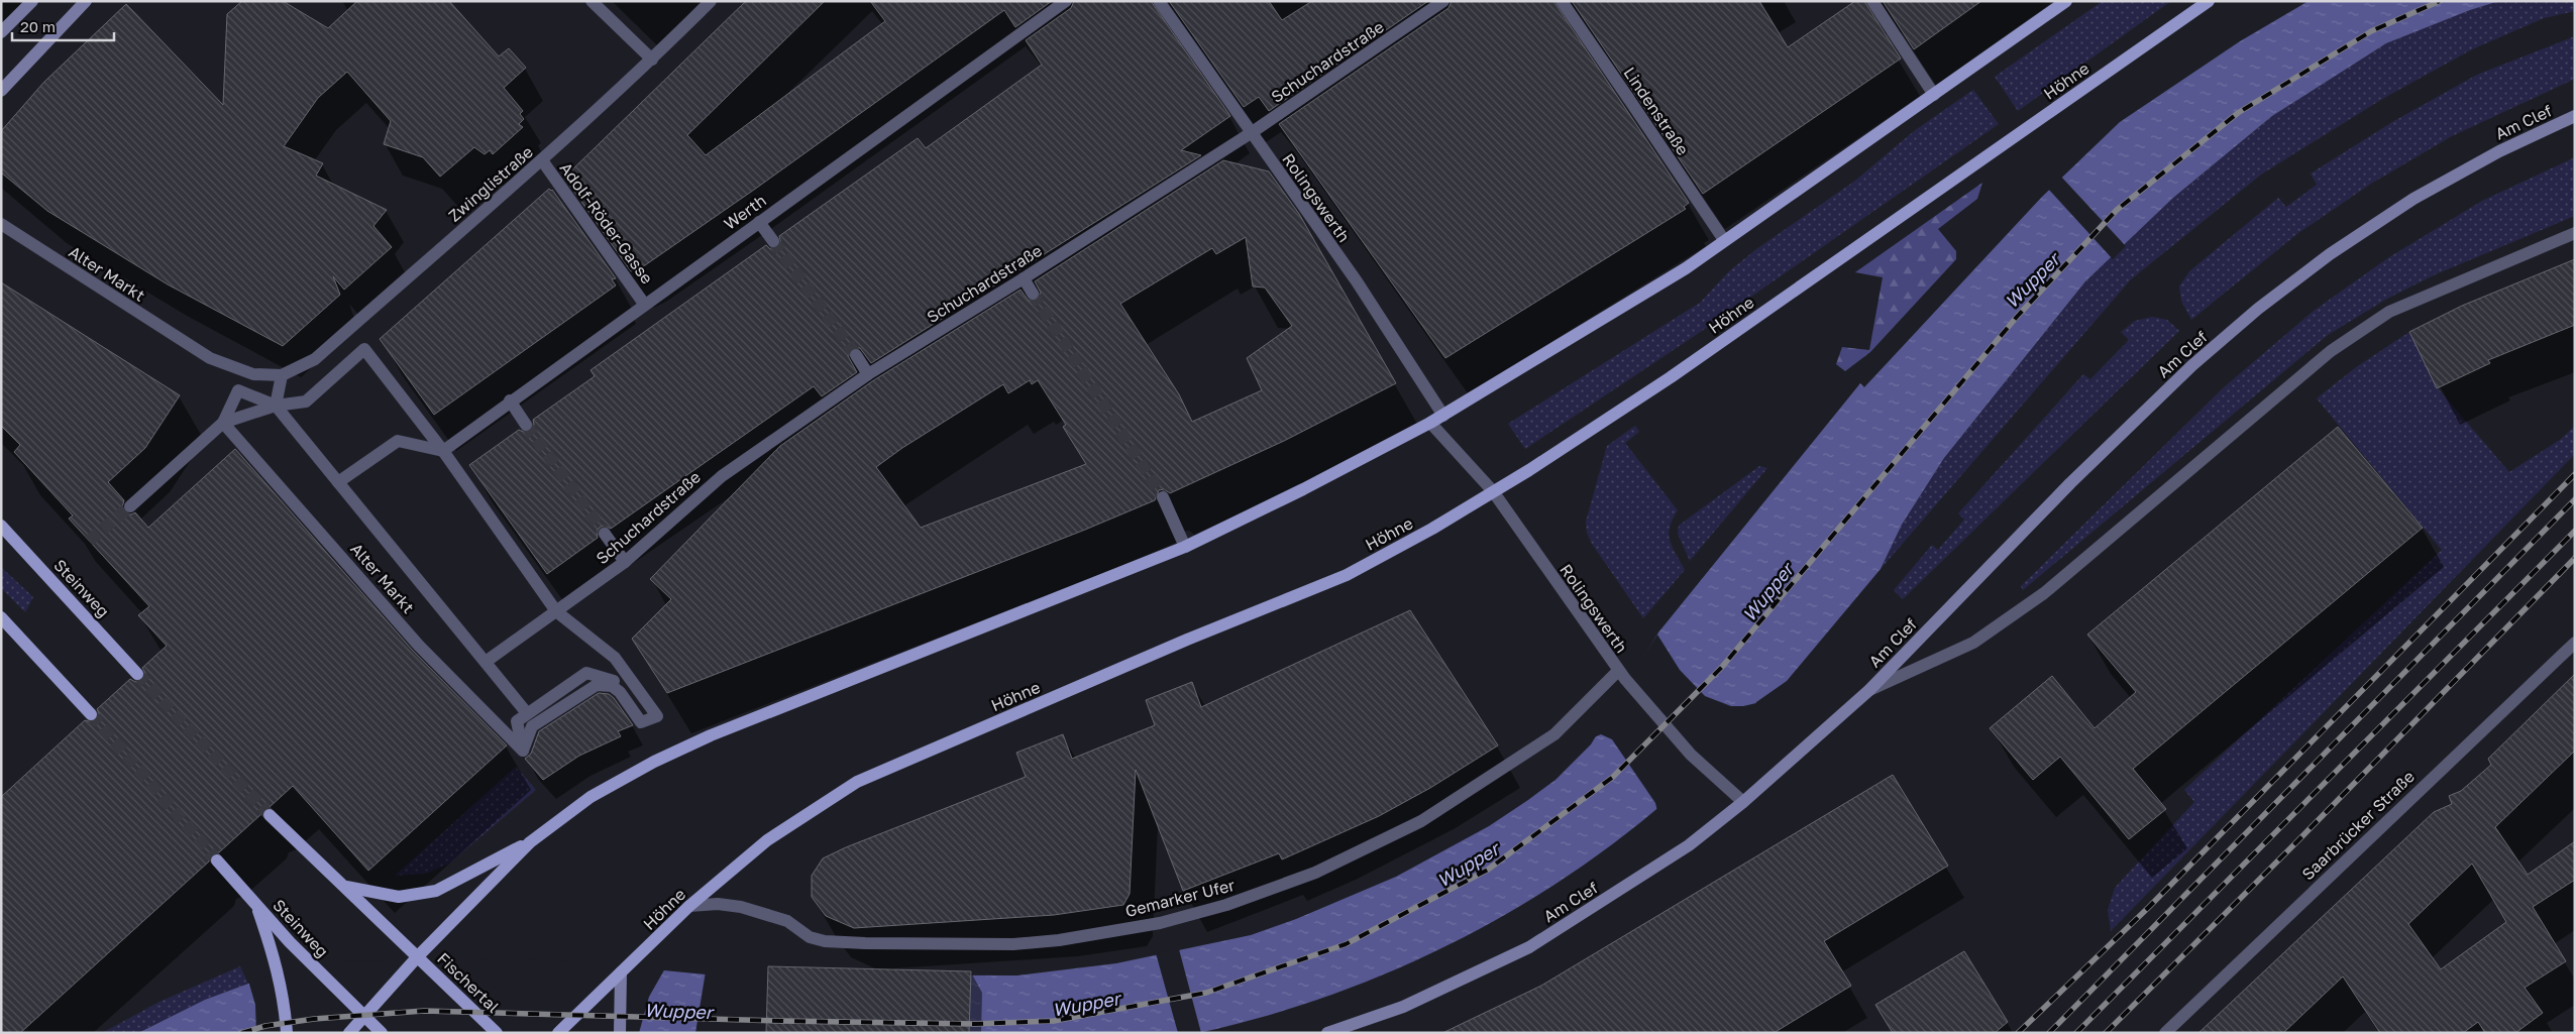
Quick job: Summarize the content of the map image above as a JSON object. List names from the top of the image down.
{
  "streets": {
    "main road": [
      "Höhne",
      "Am Clef",
      "Steinweg",
      "Fischertal"
    ],
    "street": [
      "Schuchardstraße",
      "Lindenstraße",
      "Zwinglistraße",
      "Rolingswerth",
      "Werth",
      "Adolf-Röder-Gasse",
      "Alter Markt",
      "Saarbrücker Straße",
      "Gemarker Ufer"
    ]
  },
  "crossings": [
    ["Schuchardstraße", "Rolingswerth"],
    ["Schuchardstraße", "Alter Markt"],
    ["Höhne", "Rolingswerth"],
    ["Höhne", "Gemarker Ufer"],
    ["Am Clef", "Rolingswerth"],
    ["Zwinglistraße", "Adolf-Röder-Gasse"],
    ["Zwinglistraße", "Alter Markt"],
    ["Rolingswerth", "Gemarker Ufer"],
    ["Werth", "Adolf-Röder-Gasse"],
    ["Werth", "Alter Markt"]
  ],
  "water": ["Wupper"],
  "scale_bar": "20 m"
}
